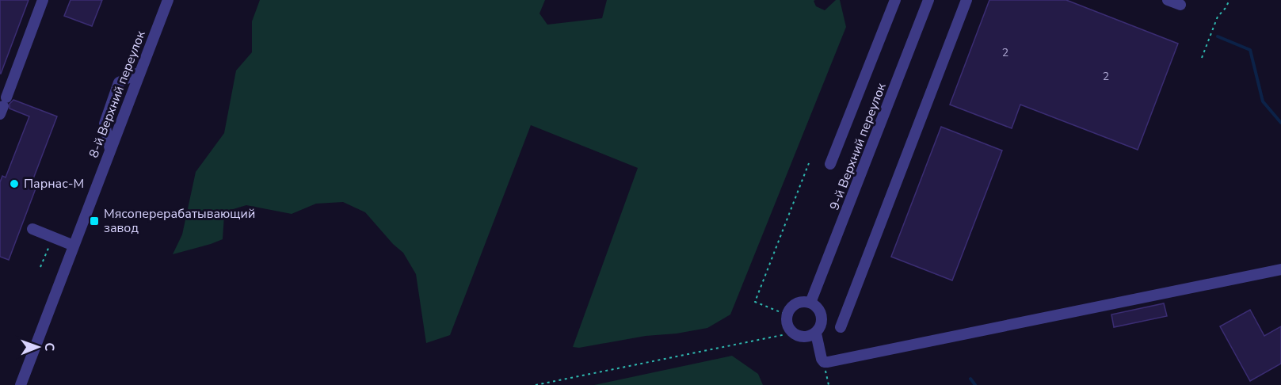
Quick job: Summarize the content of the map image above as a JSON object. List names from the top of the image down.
{
  "streets": {
    "street": ["8-й Верхний переулок", "9-й Верхний переулок"]
  },
  "places": {
    "other": ["Парнас-М"],
    "transit": ["Мясоперерабатывающий завод"]
  },
  "house_numbers": ["2", "2"],
  "north": "right"
}
